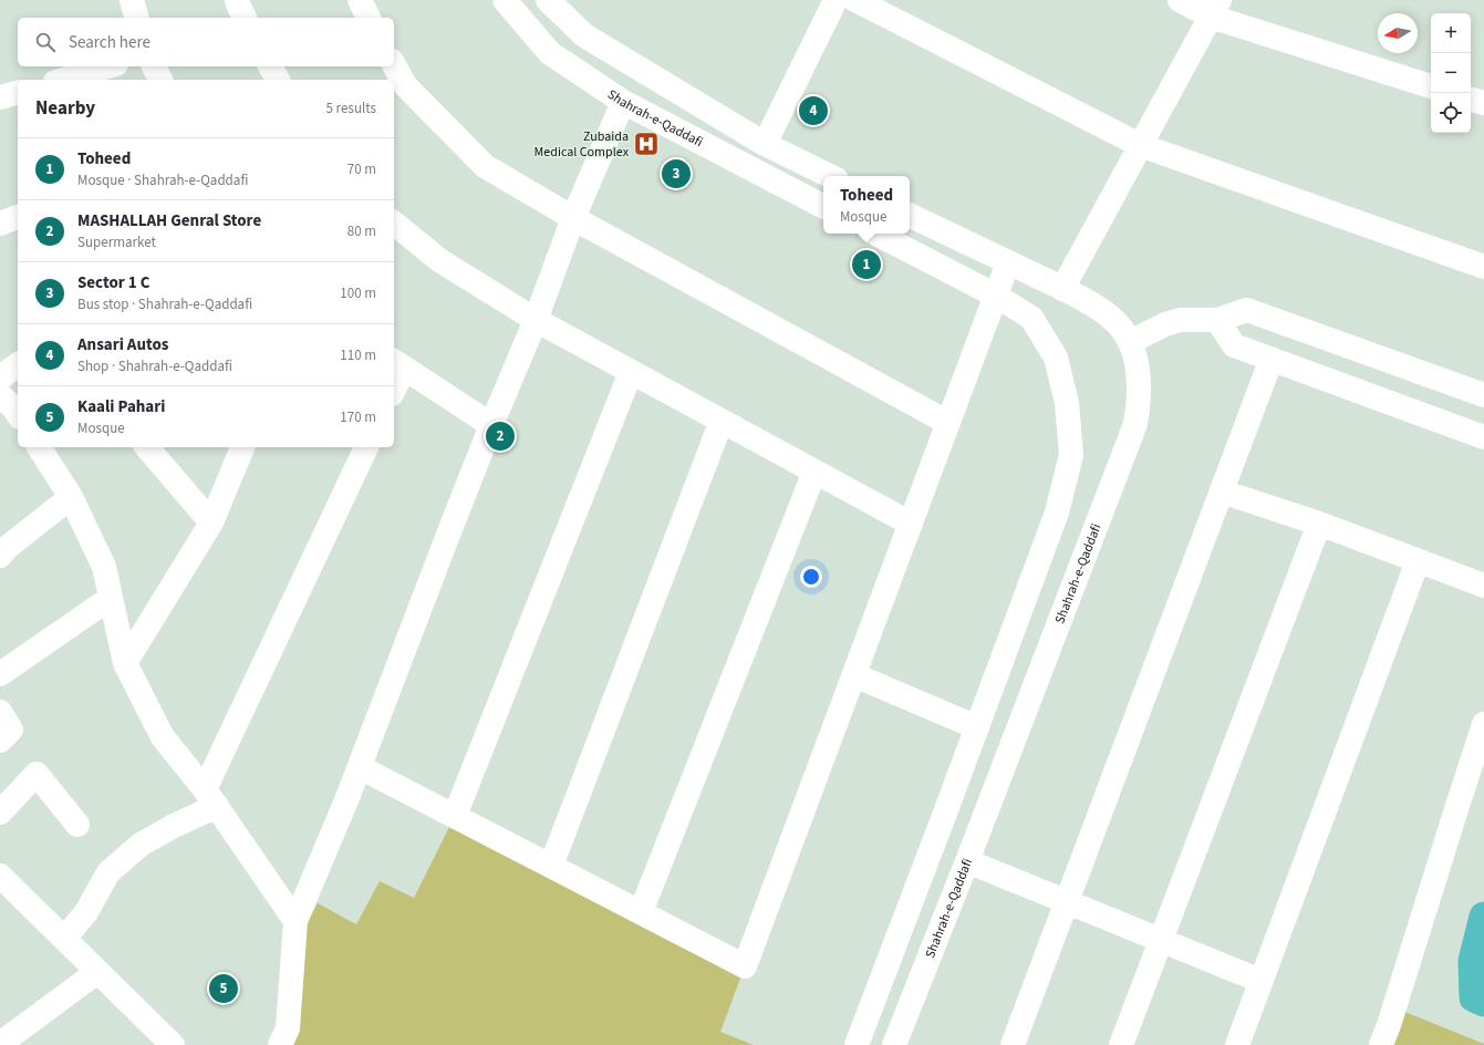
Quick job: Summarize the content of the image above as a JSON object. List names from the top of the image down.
{
  "streets": {
    "street": ["Shahrah-e-Qaddafi"]
  },
  "places": {
    "hospital": ["Zubaida Medical Complex"]
  },
  "north": "left",
  "page": {
    "map_buttons": ["+", "−"],
    "search": "Search here",
    "heading": ["Nearby", "5 results"],
    "pins": [
      "4",
      "3",
      "1",
      "2",
      "5"
    ],
    "list": [
      {
        "mark": "1",
        "name": "Toheed",
        "note": "Mosque · Shahrah-e-Qaddafi",
        "value": "70 m"
      },
      {
        "mark": "2",
        "name": "MASHALLAH Genral Store",
        "note": "Supermarket",
        "value": "80 m"
      },
      {
        "mark": "3",
        "name": "Sector 1 C",
        "note": "Bus stop · Shahrah-e-Qaddafi",
        "value": "100 m"
      },
      {
        "mark": "4",
        "name": "Ansari Autos",
        "note": "Shop · Shahrah-e-Qaddafi",
        "value": "110 m"
      },
      {
        "mark": "5",
        "name": "Kaali Pahari",
        "note": "Mosque",
        "value": "170 m"
      }
    ],
    "popup": ["Toheed", "Mosque"]
  }
}
